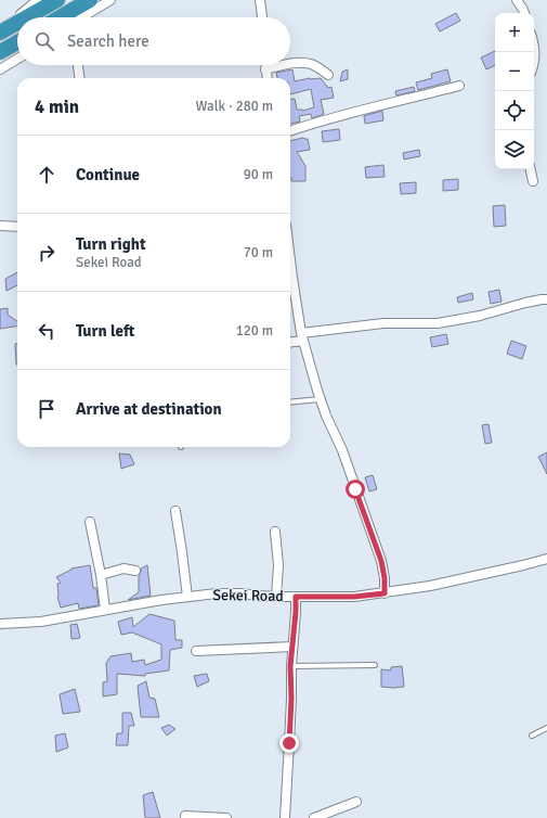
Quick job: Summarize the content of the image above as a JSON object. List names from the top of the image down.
{
  "streets": {
    "street": ["Sekei Road"]
  },
  "page": {
    "map_buttons": ["+", "−"],
    "search": "Search here",
    "heading": ["4 min", "Walk · 280 m"],
    "list": [
      ["Continue", "90 m"],
      ["Turn right", "Sekei Road", "70 m"],
      ["Turn left", "120 m"],
      "Arrive at destination"
    ]
  }
}
